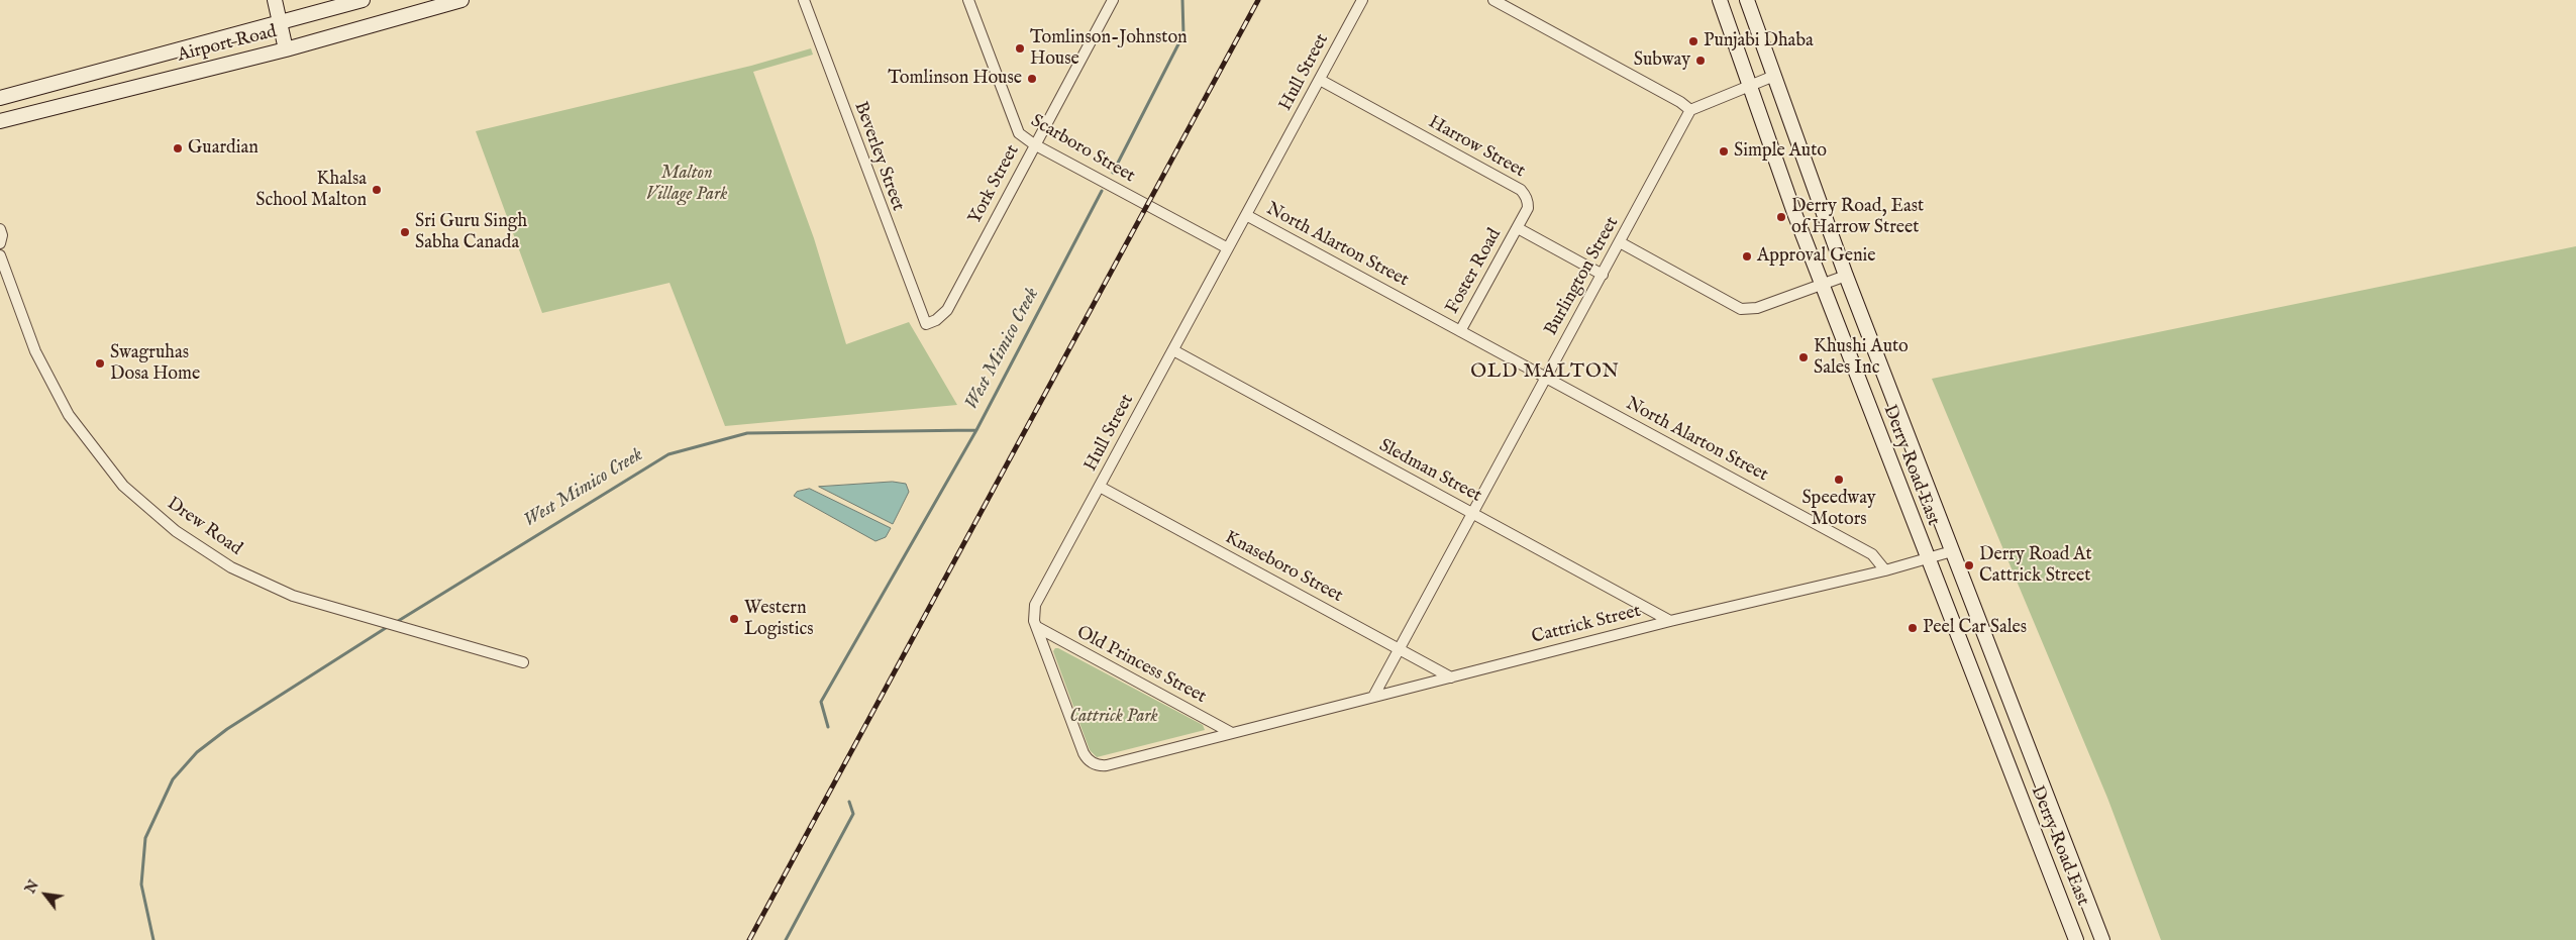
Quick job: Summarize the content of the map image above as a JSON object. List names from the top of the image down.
{
  "streets": {
    "main road": ["Airport Road", "Derry Road East"],
    "street": [
      "Hull Street",
      "Harrow Street",
      "Scarboro Street",
      "Beverley Street",
      "York Street",
      "North Alarton Street",
      "Foster Road",
      "Burlington Street",
      "Sledman Street",
      "Drew Road",
      "Knaseboro Street",
      "Cattrick Street",
      "Old Princess Street"
    ]
  },
  "crossings": [
    ["Hull Street", "Harrow Street"],
    ["Hull Street", "Scarboro Street"],
    ["Hull Street", "North Alarton Street"],
    ["Hull Street", "Sledman Street"],
    ["Hull Street", "Knaseboro Street"],
    ["Hull Street", "Cattrick Street"],
    ["Hull Street", "Old Princess Street"],
    ["Harrow Street", "Foster Road"],
    ["Scarboro Street", "York Street"],
    ["Beverley Street", "York Street"],
    ["North Alarton Street", "Foster Road"],
    ["North Alarton Street", "Burlington Street"],
    ["North Alarton Street", "Cattrick Street"],
    ["Burlington Street", "Sledman Street"],
    ["Burlington Street", "Knaseboro Street"],
    ["Burlington Street", "Cattrick Street"],
    ["Derry Road East", "Cattrick Street"],
    ["Sledman Street", "Cattrick Street"],
    ["Knaseboro Street", "Cattrick Street"],
    ["Cattrick Street", "Old Princess Street"]
  ],
  "districts": ["OLD MALTON"],
  "water": ["West Mimico Creek"],
  "parks": ["Malton Village Park", "Cattrick Park"],
  "places": [
    "Punjabi Dhaba",
    "Tomlinson-Johnston House",
    "Subway",
    "Tomlinson House",
    "Guardian",
    "Simple Auto",
    "Khalsa School Malton",
    "Derry Road, East of Harrow Street",
    "Sri Guru Singh Sabha Canada",
    "Approval Genie",
    "Khushi Auto Sales Inc",
    "Swagruhas Dosa Home",
    "Speedway Motors",
    "Derry Road At Cattrick Street",
    "Western Logistics",
    "Peel Car Sales"
  ],
  "north": "top left"
}
